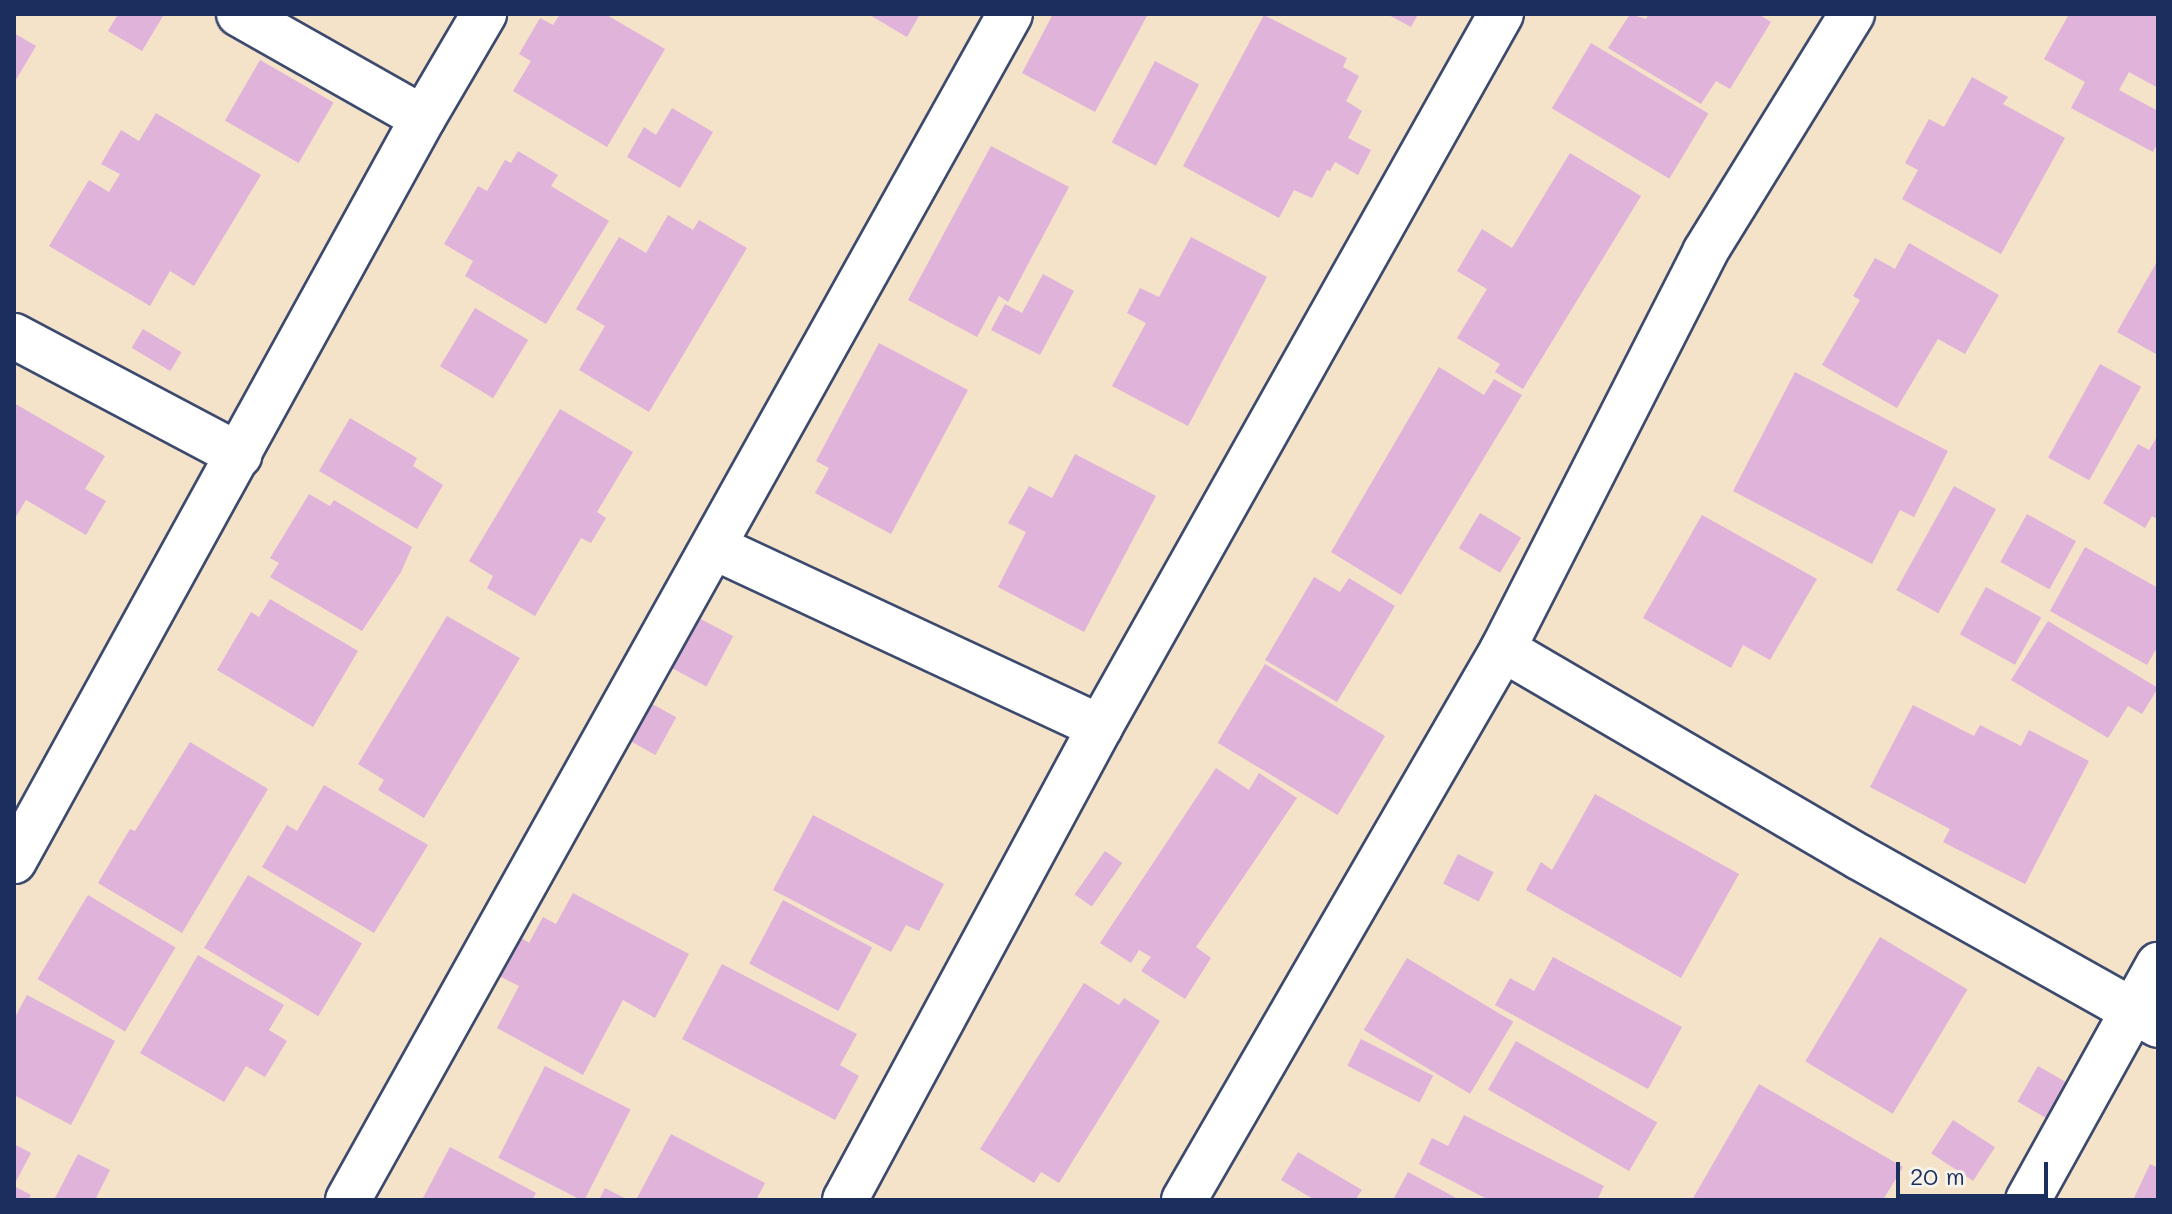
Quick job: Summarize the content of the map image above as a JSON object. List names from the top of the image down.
{
  "scale_bar": "20 m"
}
